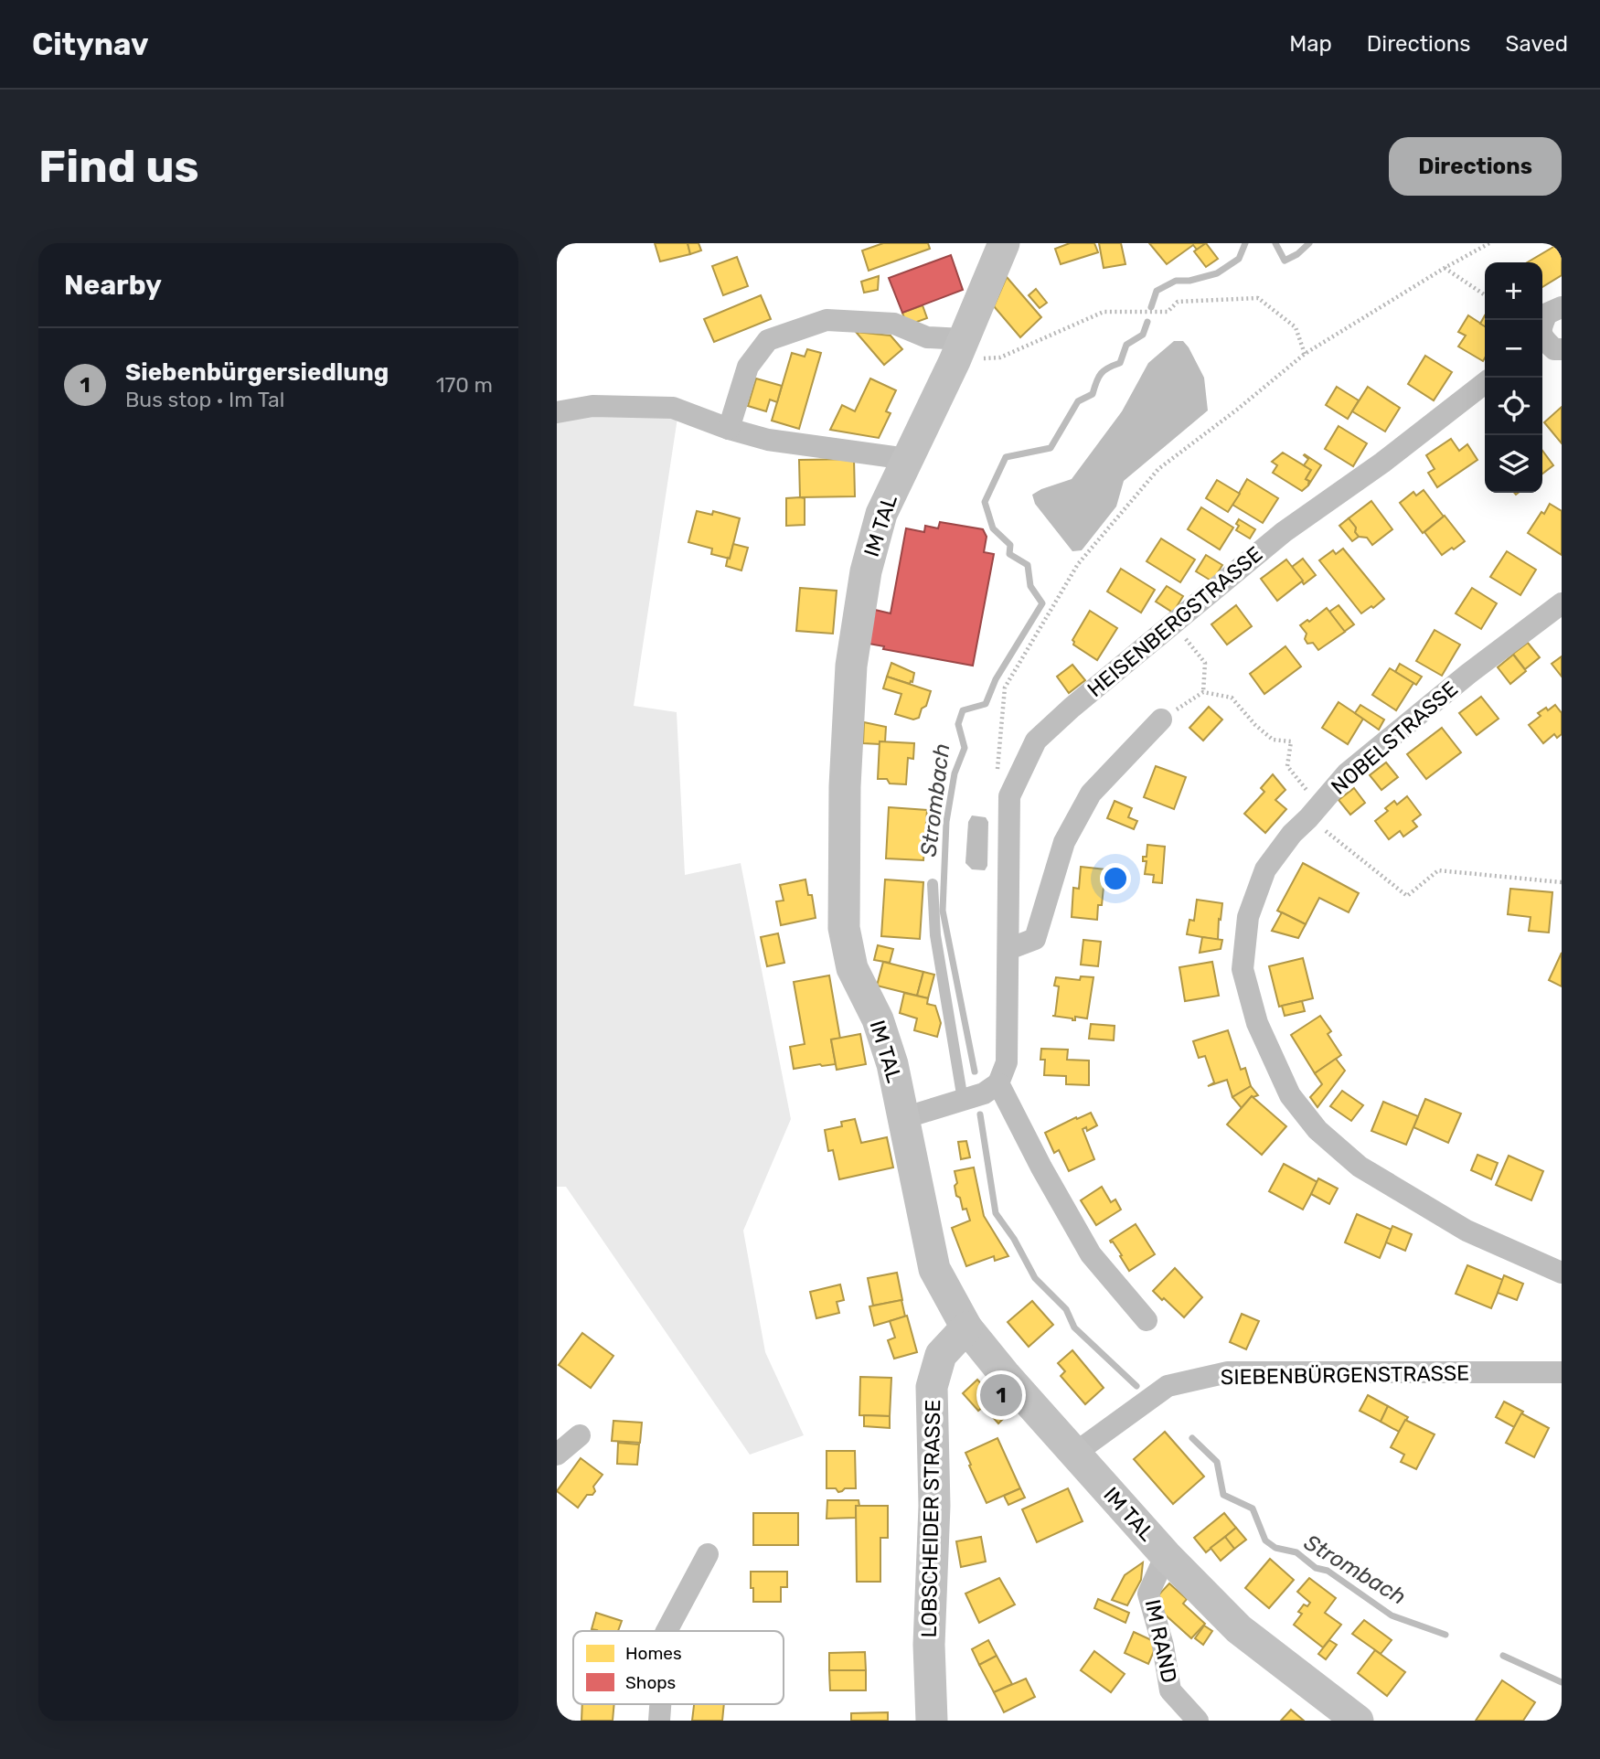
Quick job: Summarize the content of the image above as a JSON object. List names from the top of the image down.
{
  "streets": {
    "main road": ["IM TAL", "LOBSCHEIDER STRASSE"],
    "street": [
      "HEISENBERGSTRASSE",
      "NOBELSTRASSE",
      "SIEBENBÜRGENSTRASSE",
      "IM RAND"
    ]
  },
  "crossings": [
    ["IM TAL", "SIEBENBÜRGENSTRASSE"],
    ["IM TAL", "LOBSCHEIDER STRASSE"],
    ["IM TAL", "IM RAND"]
  ],
  "water": ["Strombach"],
  "legend": ["Homes", "Shops"],
  "page": {
    "header": "Citynav",
    "nav": ["Map", "Directions", "Saved"],
    "buttons": "Directions",
    "title": "Find us",
    "heading": "Nearby",
    "map_buttons": ["+", "−"],
    "list": [
      {
        "mark": "1",
        "name": "Siebenbürgersiedlung",
        "note": "Bus stop · Im Tal",
        "value": "170 m"
      }
    ],
    "pins": "1"
  }
}
